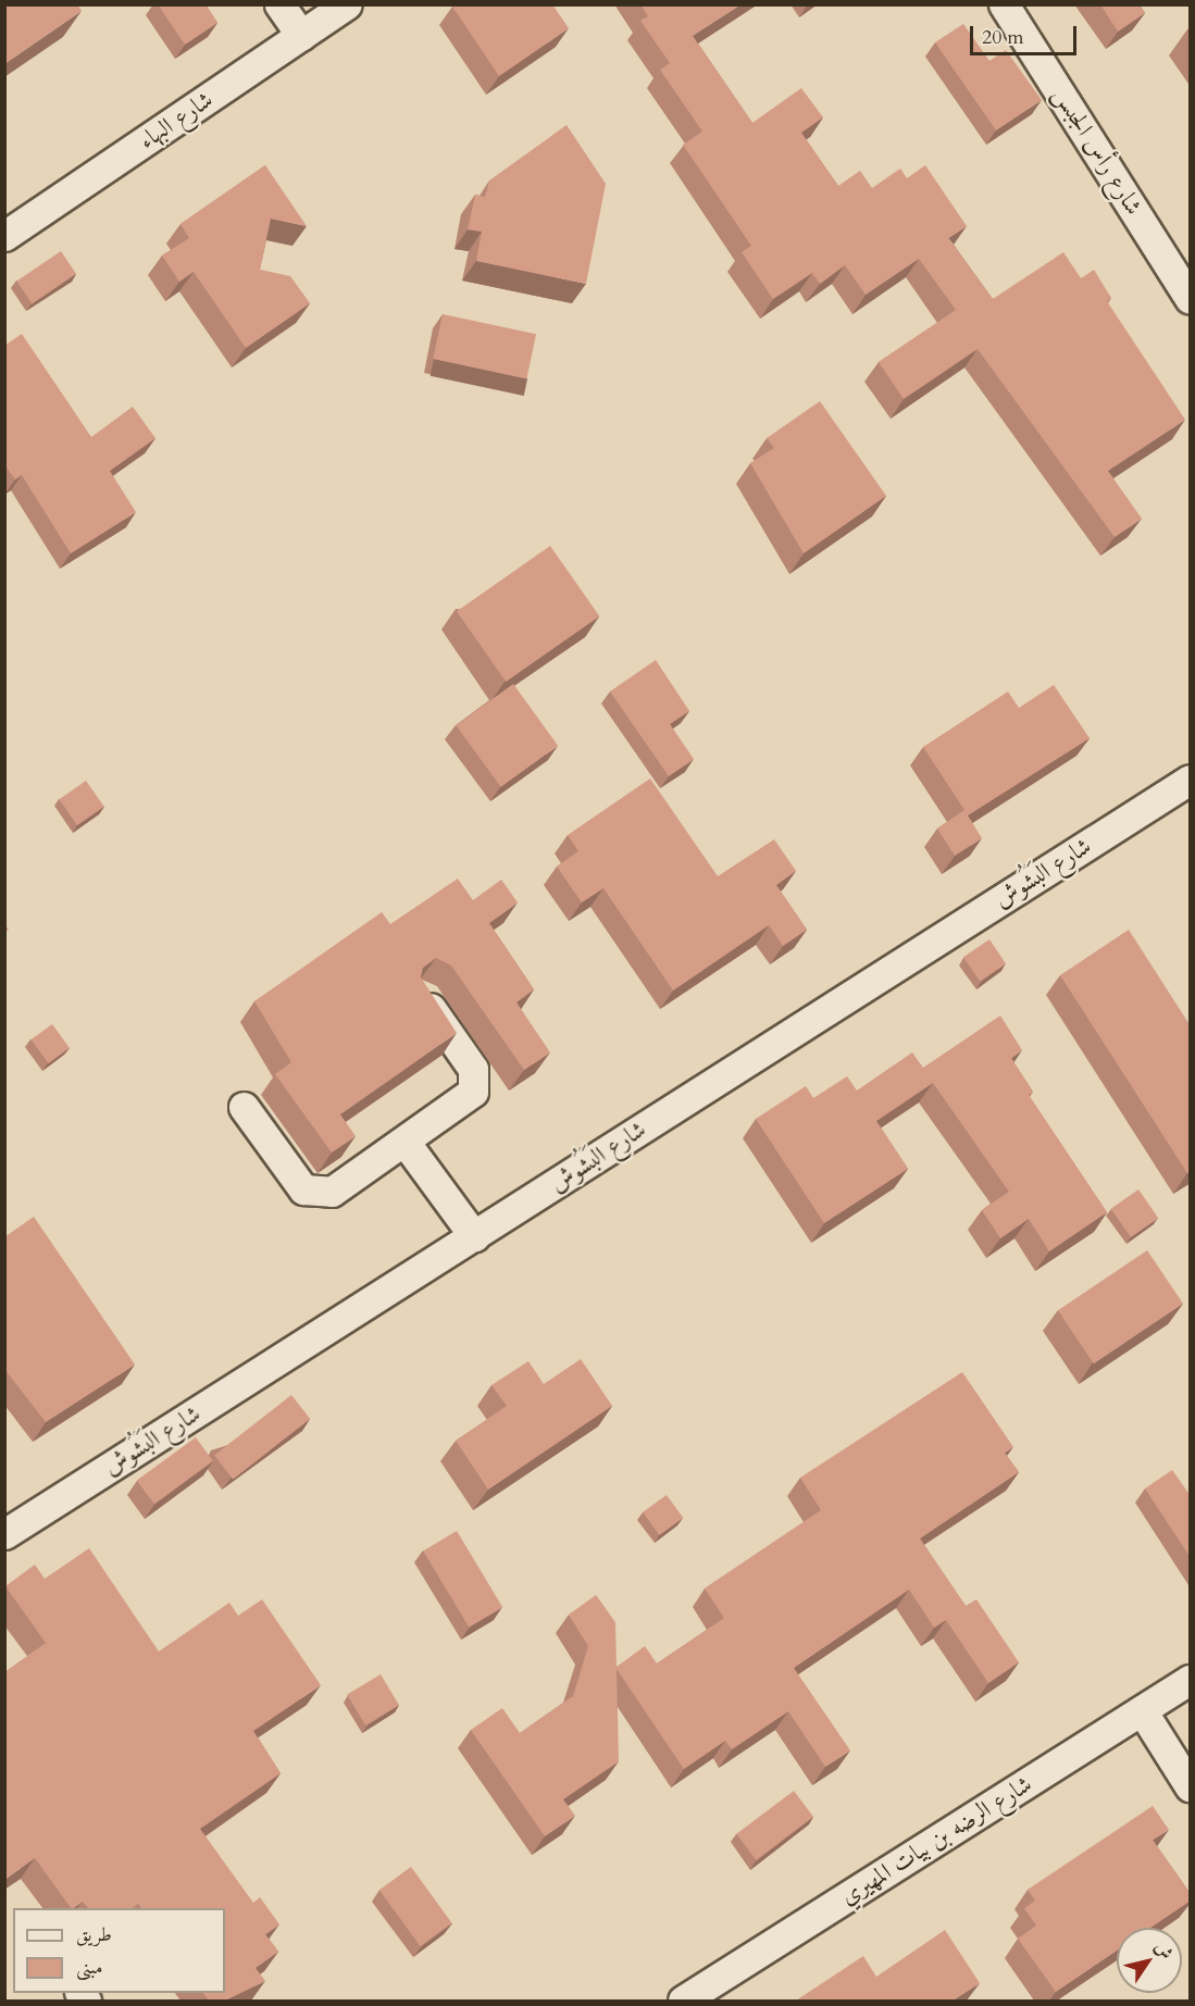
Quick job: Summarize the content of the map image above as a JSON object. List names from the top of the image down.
{
  "streets": {
    "street": [
      "شارع البهاء",
      "شارع رأس الجبس",
      "شارع البَشُوش",
      "شارع الرضه بن بيات المهيري"
    ]
  },
  "legend": ["طريق", "مبنى"],
  "scale_bar": "20 m",
  "north": "top right"
}
